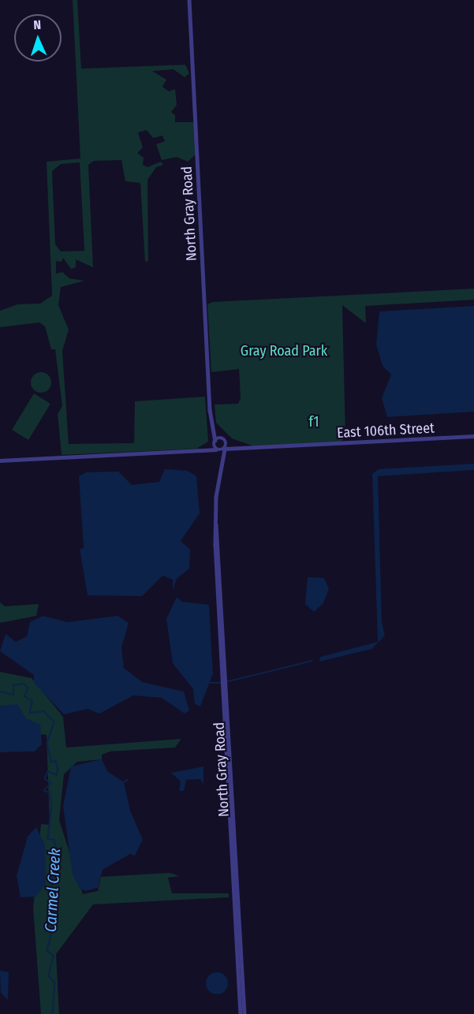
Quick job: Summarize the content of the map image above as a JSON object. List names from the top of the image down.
{
  "streets": {
    "street": ["North Gray Road", "East 106th Street"]
  },
  "crossings": [
    ["North Gray Road", "East 106th Street"]
  ],
  "water": ["Carmel Creek"],
  "parks": ["Gray Road Park", "f1"],
  "north": "top"
}
